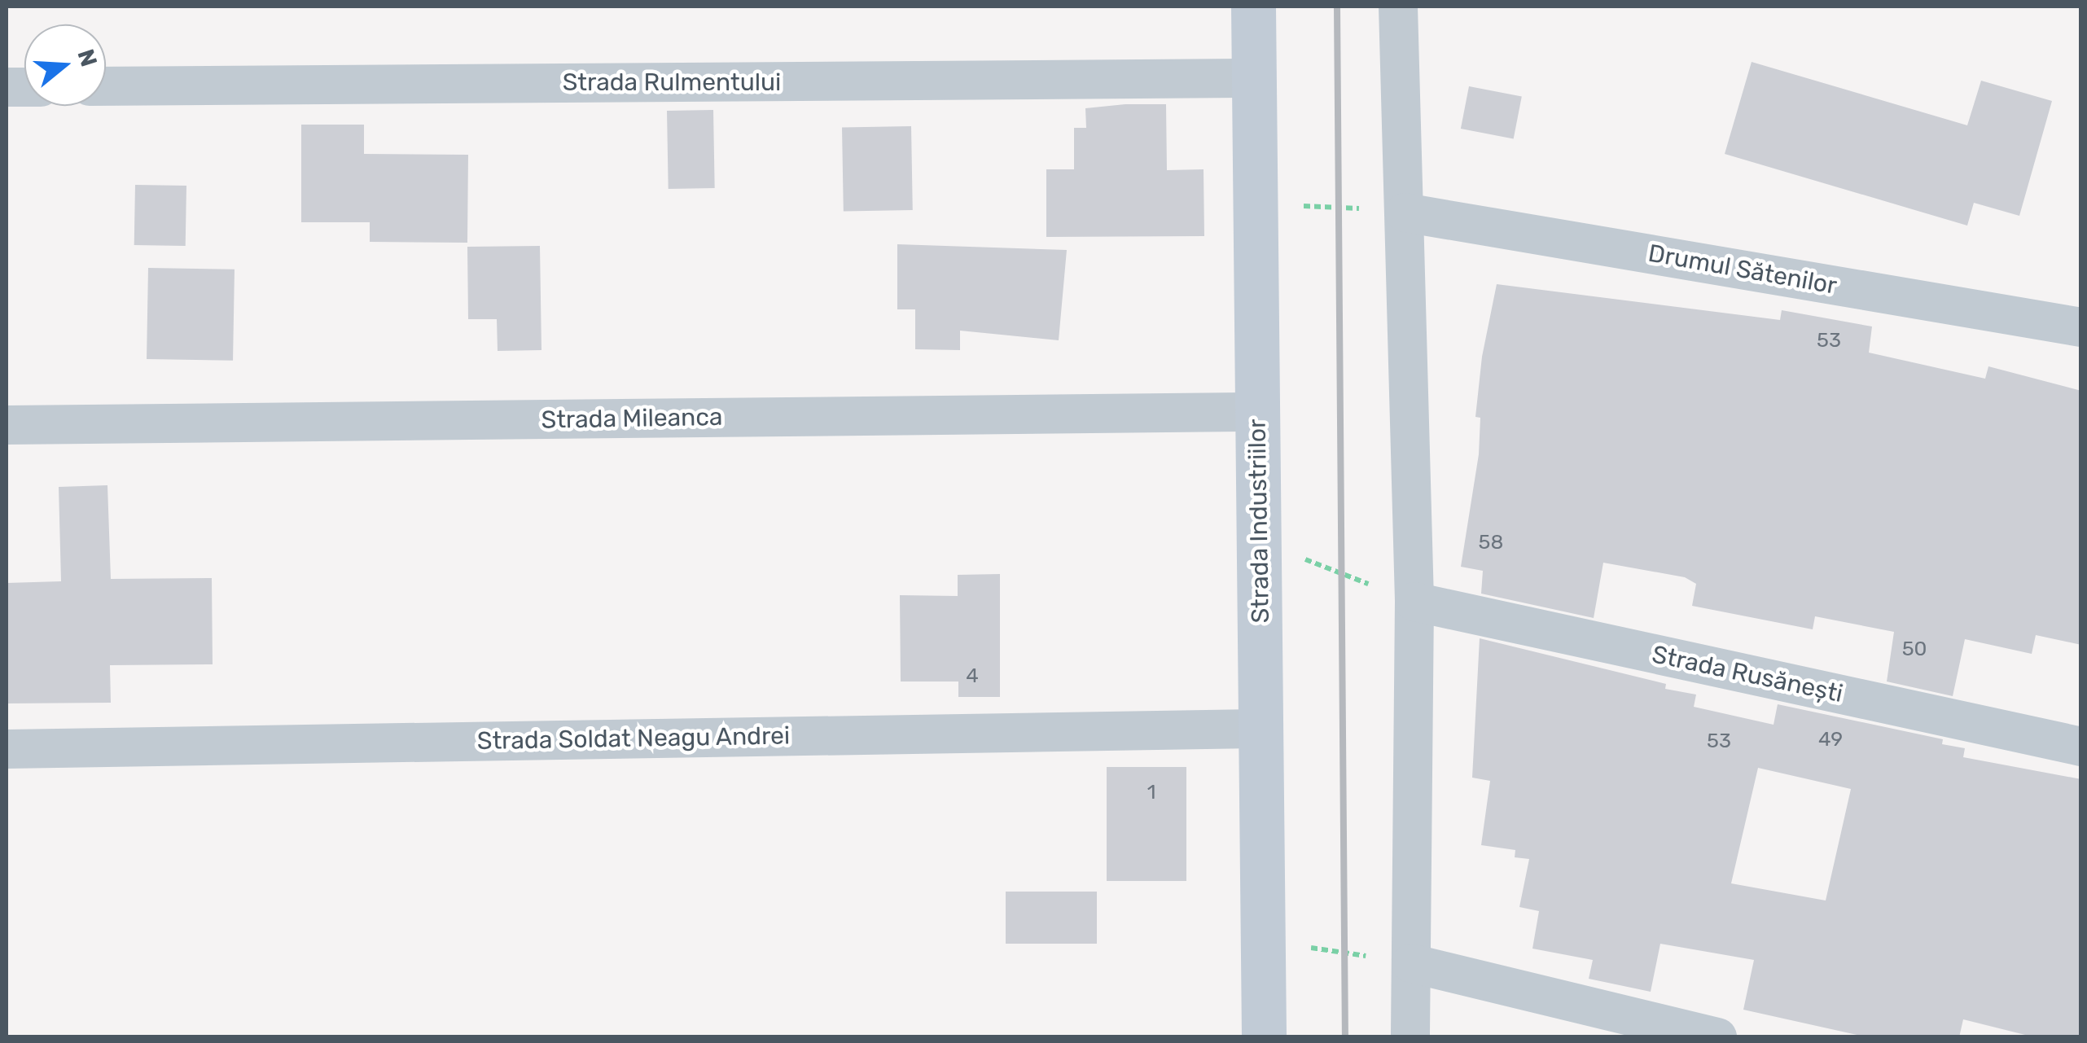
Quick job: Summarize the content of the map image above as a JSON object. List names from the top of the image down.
{
  "streets": {
    "main road": ["Strada Industriilor"],
    "street": [
      "Strada Rulmentului",
      "Drumul Sătenilor",
      "Strada Mileanca",
      "Strada Rusănești",
      "Strada Soldat Neagu Andrei"
    ]
  },
  "crossings": [
    ["Strada Rulmentului", "Strada Industriilor"],
    ["Strada Mileanca", "Strada Industriilor"],
    ["Strada Industriilor", "Strada Soldat Neagu Andrei"]
  ],
  "house_numbers": [
    "53",
    "58",
    "50",
    "4",
    "49",
    "53",
    "1"
  ],
  "north": "right"
}
